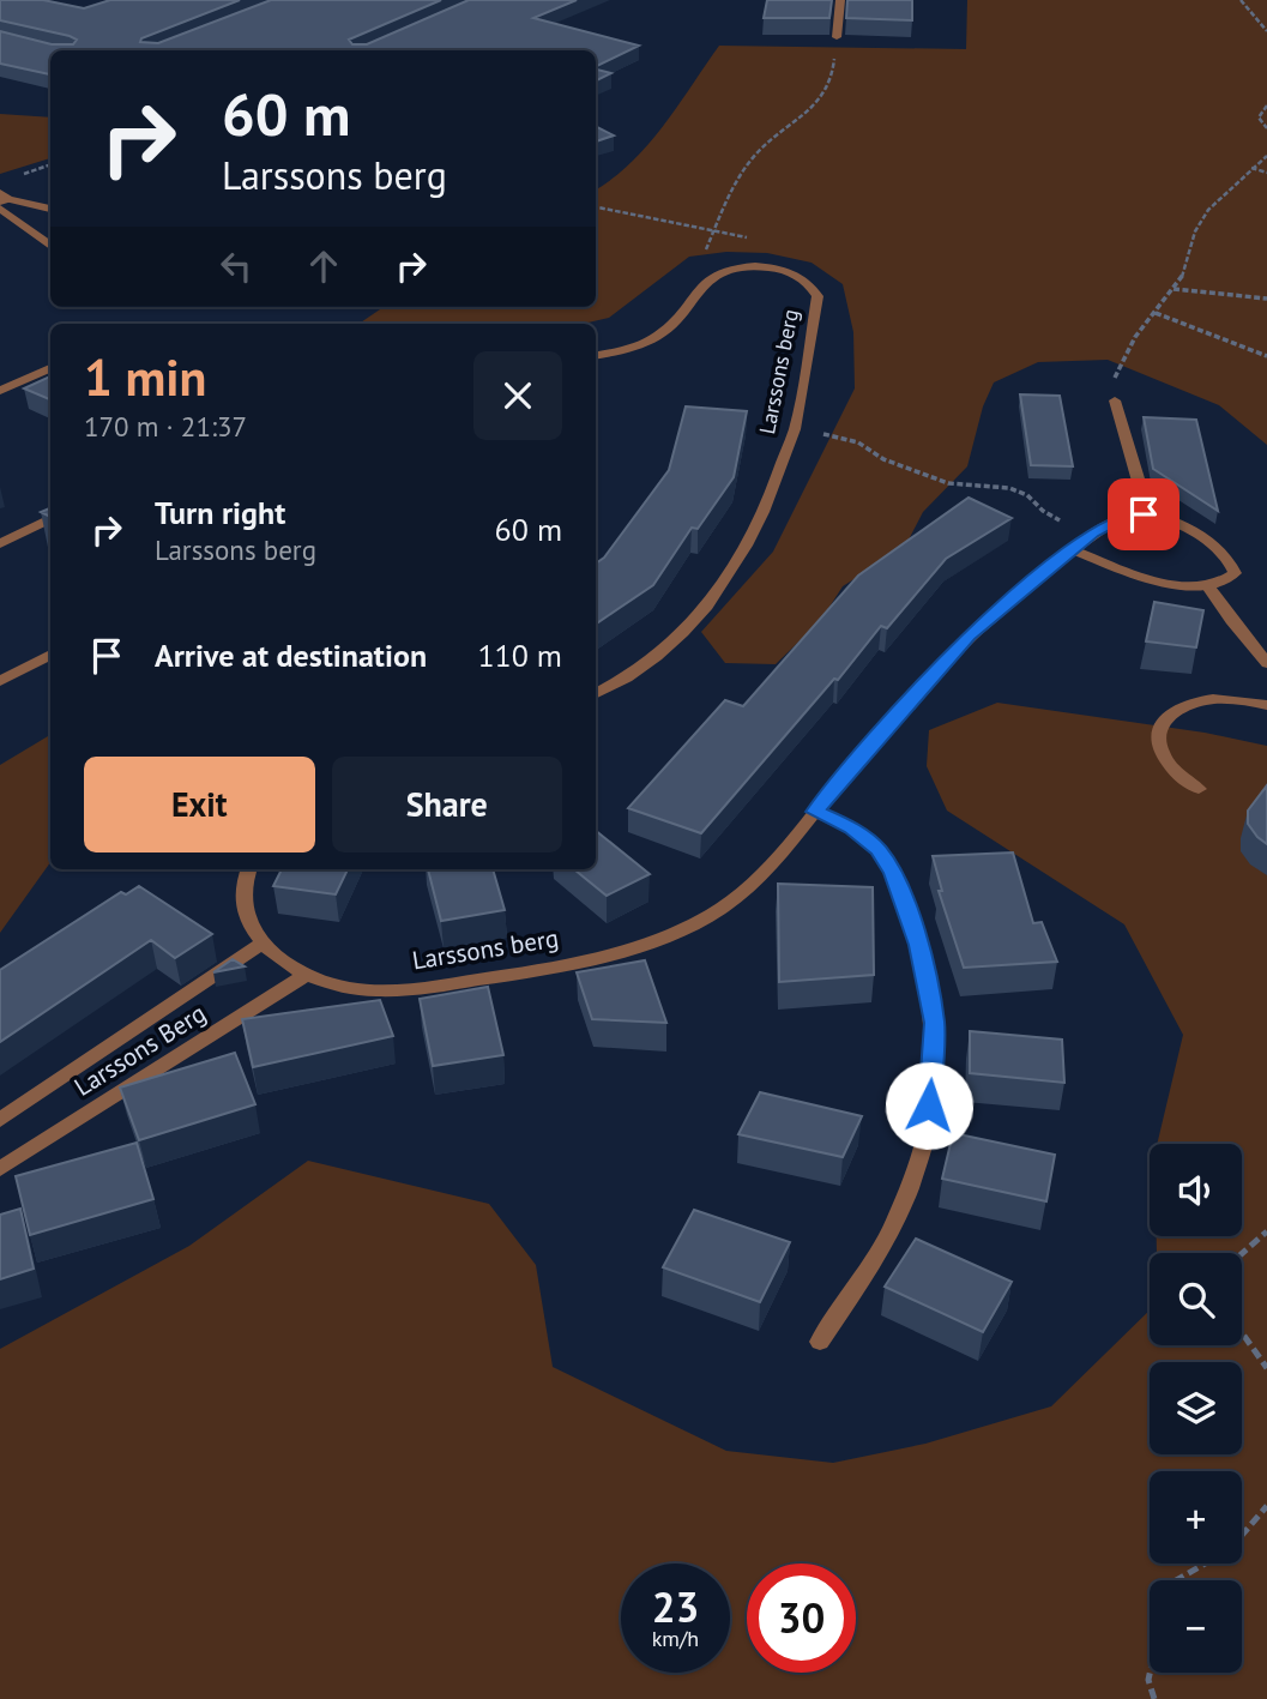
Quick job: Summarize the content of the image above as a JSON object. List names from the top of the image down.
{
  "streets": {
    "street": ["Larssons berg", "Larssons Berg"]
  },
  "crossings": [
    ["Larssons berg", "Larssons Berg"]
  ],
  "page": {
    "turn": ["60 m", "Larssons berg"],
    "heading": ["1 min", "170 m · 21:37"],
    "list": [
      {
        "name": "Turn right",
        "note": "Larssons berg",
        "value": "60 m"
      },
      {
        "name": "Arrive at destination",
        "value": "110 m"
      }
    ],
    "buttons": ["Exit", "Share"],
    "map_buttons": ["+", "−"],
    "speed": "23 km/h",
    "limit": "30"
  }
}
